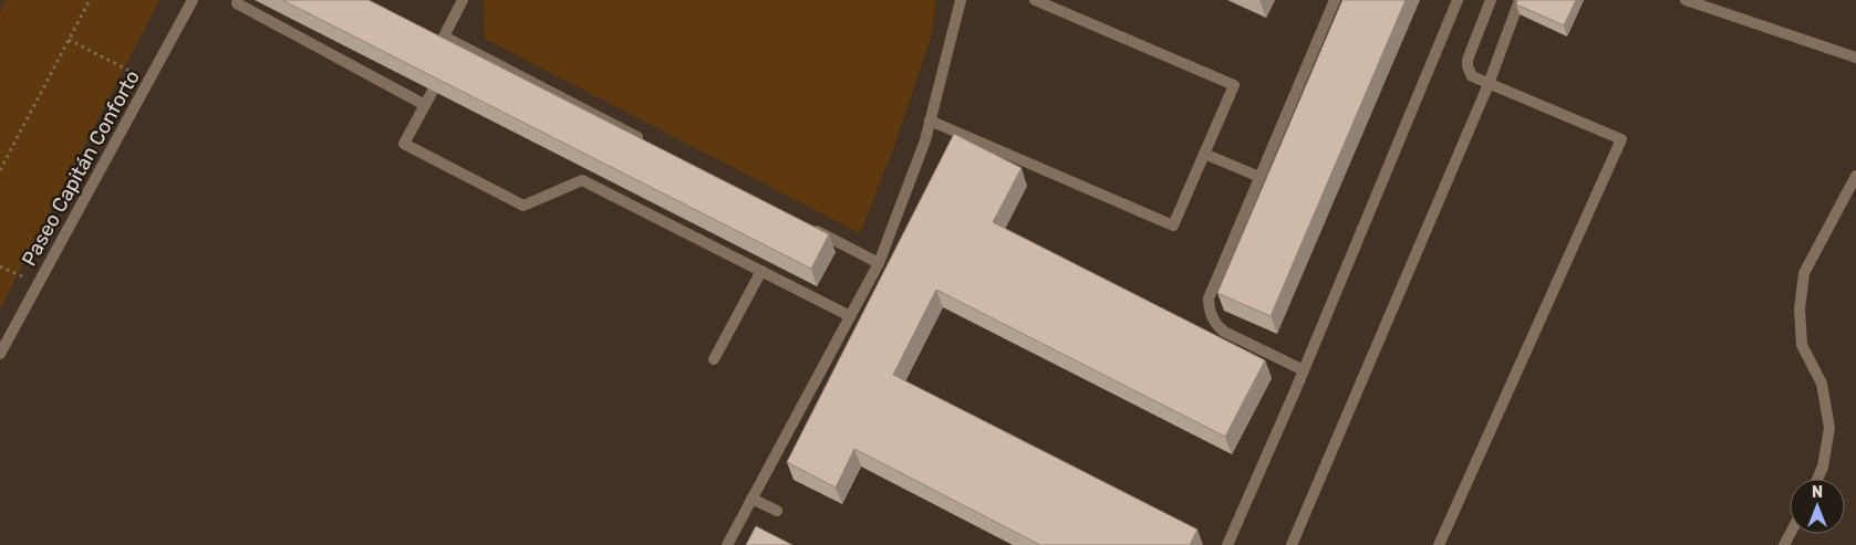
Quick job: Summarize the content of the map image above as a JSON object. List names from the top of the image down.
{
  "streets": {
    "street": ["Paseo Capitán Conforto"]
  },
  "north": "top"
}
